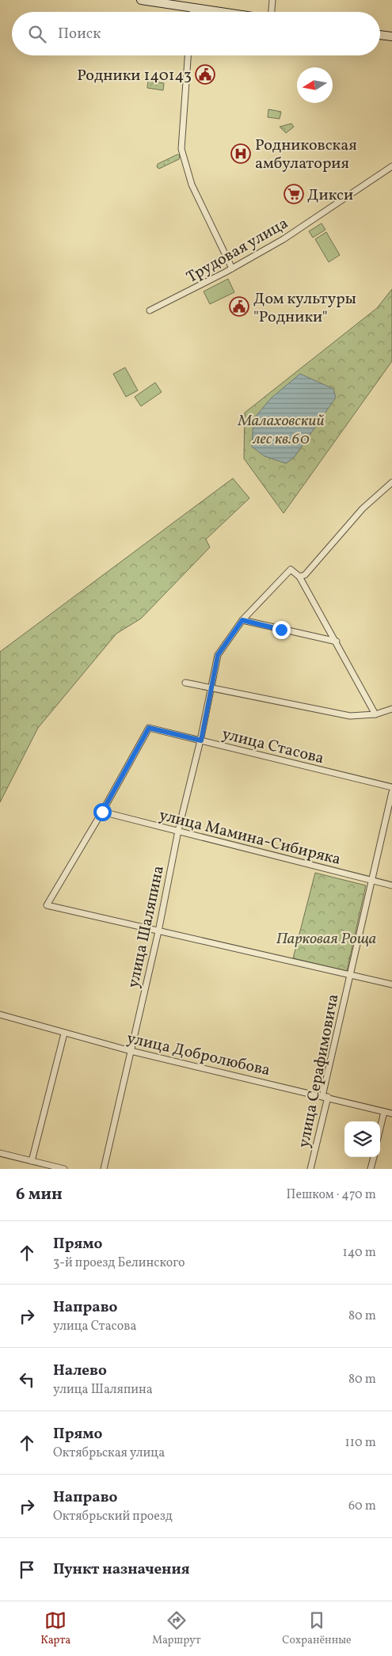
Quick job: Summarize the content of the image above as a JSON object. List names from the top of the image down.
{
  "streets": {
    "street": [
      "Трудовая улица",
      "улица Стасова",
      "улица Мамина-Сибиряка",
      "улица Шаляпина",
      "улица Добролюбова",
      "улица Серафимовича"
    ]
  },
  "crossings": [
    ["улица Стасова", "улица Мамина-Сибиряка"],
    ["улица Стасова", "улица Шаляпина"],
    ["улица Мамина-Сибиряка", "улица Шаляпина"],
    ["улица Мамина-Сибиряка", "улица Серафимовича"],
    ["улица Шаляпина", "улица Добролюбова"],
    ["улица Добролюбова", "улица Серафимовича"]
  ],
  "parks": ["Малаховский лес кв.60", "Парковая Роща"],
  "places": {
    "public building": ["Родники 140143", "Дом культуры \"Родники\""],
    "hospital": ["Родниковская амбулатория"],
    "supermarket": ["Дикси"]
  },
  "north": "left",
  "page": {
    "search": "Поиск",
    "heading": ["6 мин", "Пешком · 470 m"],
    "list": [
      ["Прямо", "3-й проезд Белинского", "140 m"],
      ["Направо", "улица Стасова", "80 m"],
      ["Налево", "улица Шаляпина", "80 m"],
      ["Прямо", "Октябрьская улица", "110 m"],
      ["Направо", "Октябрьский проезд", "60 m"],
      "Пункт назначения"
    ],
    "nav": ["Карта", "Маршрут", "Сохранённые"]
  }
}
